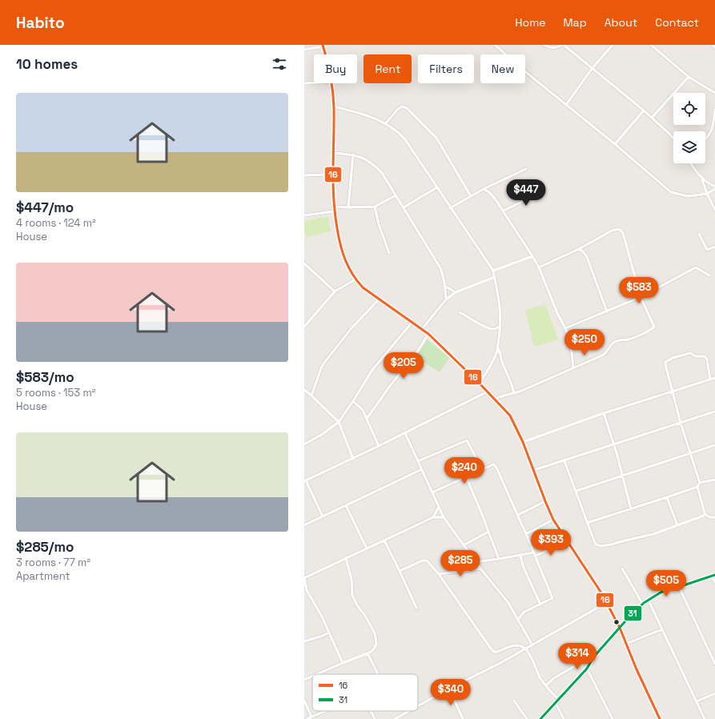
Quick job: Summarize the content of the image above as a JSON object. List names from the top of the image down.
{
  "lines": ["transit line 16", "transit line 31"],
  "legend": ["16", "31"],
  "page": {
    "header": "Habito",
    "nav": [
      "Home",
      "Map",
      "About",
      "Contact"
    ],
    "heading": "10 homes",
    "chip": [
      "Buy",
      "Rent",
      "Filters",
      "New"
    ],
    "list": [
      {
        "name": "$447/mo",
        "note": "4 rooms · 124 m² · House"
      },
      {
        "name": "$583/mo",
        "note": "5 rooms · 153 m² · House"
      },
      {
        "name": "$285/mo",
        "note": "3 rooms · 77 m² · Apartment"
      }
    ],
    "price": [
      "$447",
      "$583",
      "$250",
      "$205",
      "$240",
      "$393",
      "$285",
      "$505",
      "$314",
      "$340"
    ]
  }
}
